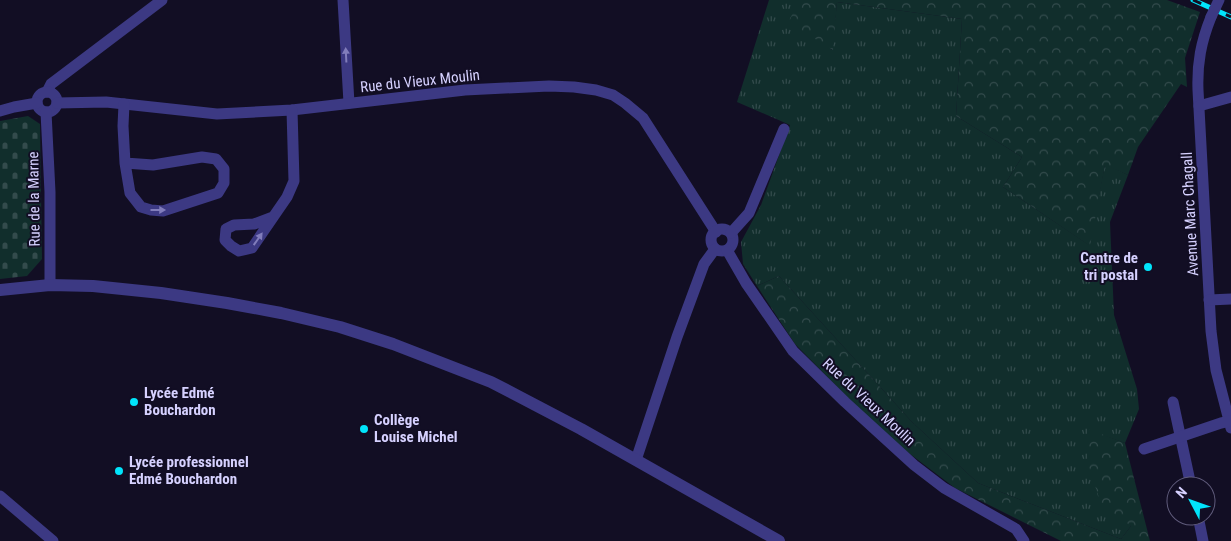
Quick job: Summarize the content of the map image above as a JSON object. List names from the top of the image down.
{
  "streets": {
    "street": ["Rue du Vieux Moulin", "Rue de la Marne", "Avenue Marc Chagall"]
  },
  "crossings": [
    ["Rue du Vieux Moulin", "Rue de la Marne"]
  ],
  "places": [
    "Centre de tri postal",
    "Lycée Edmé Bouchardon",
    "Collège Louise Michel",
    "Lycée professionnel Edmé Bouchardon"
  ],
  "north": "top left"
}
